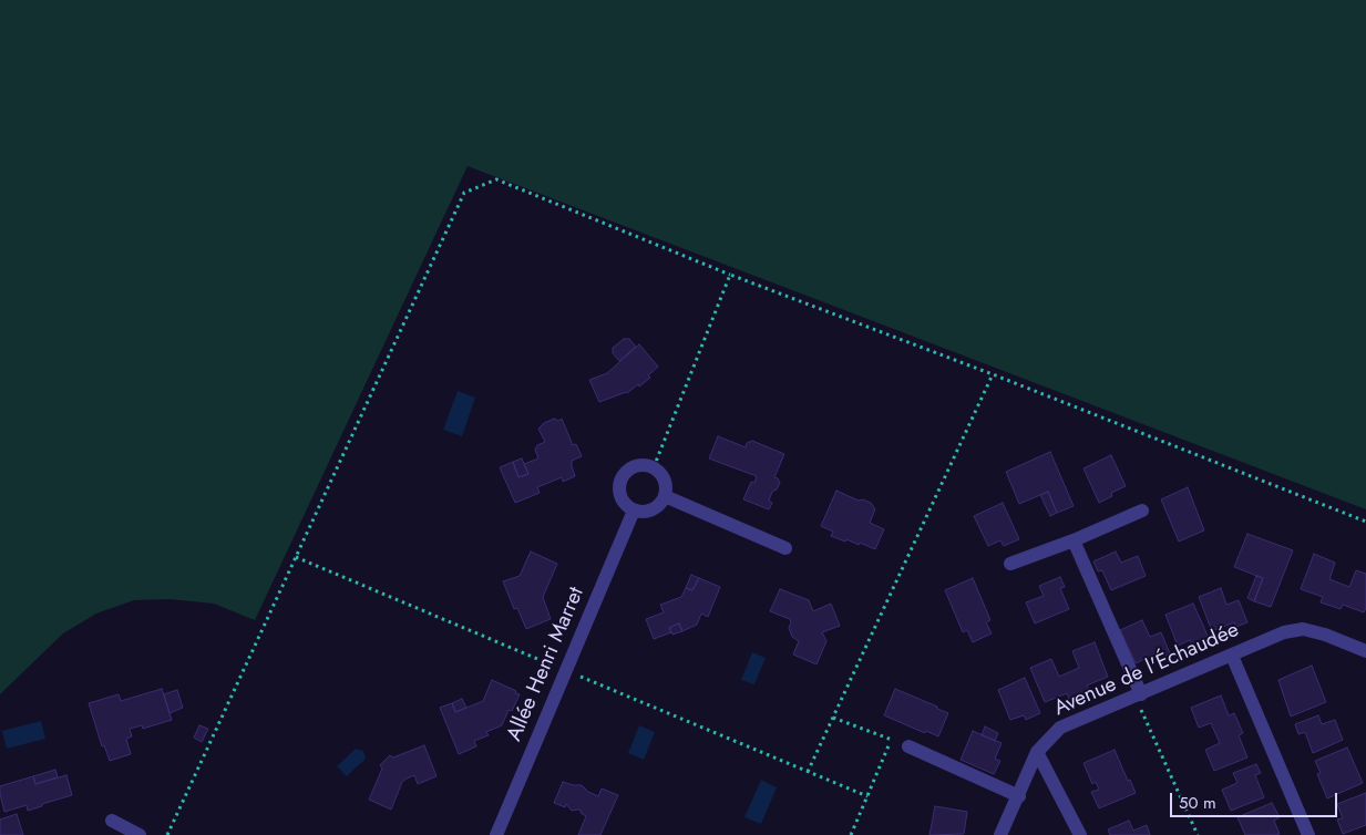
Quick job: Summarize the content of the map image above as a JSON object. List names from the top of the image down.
{
  "streets": {
    "street": ["Allée Henri Marret", "Avenue de l'Échaudée"]
  },
  "scale_bar": "50 m"
}
